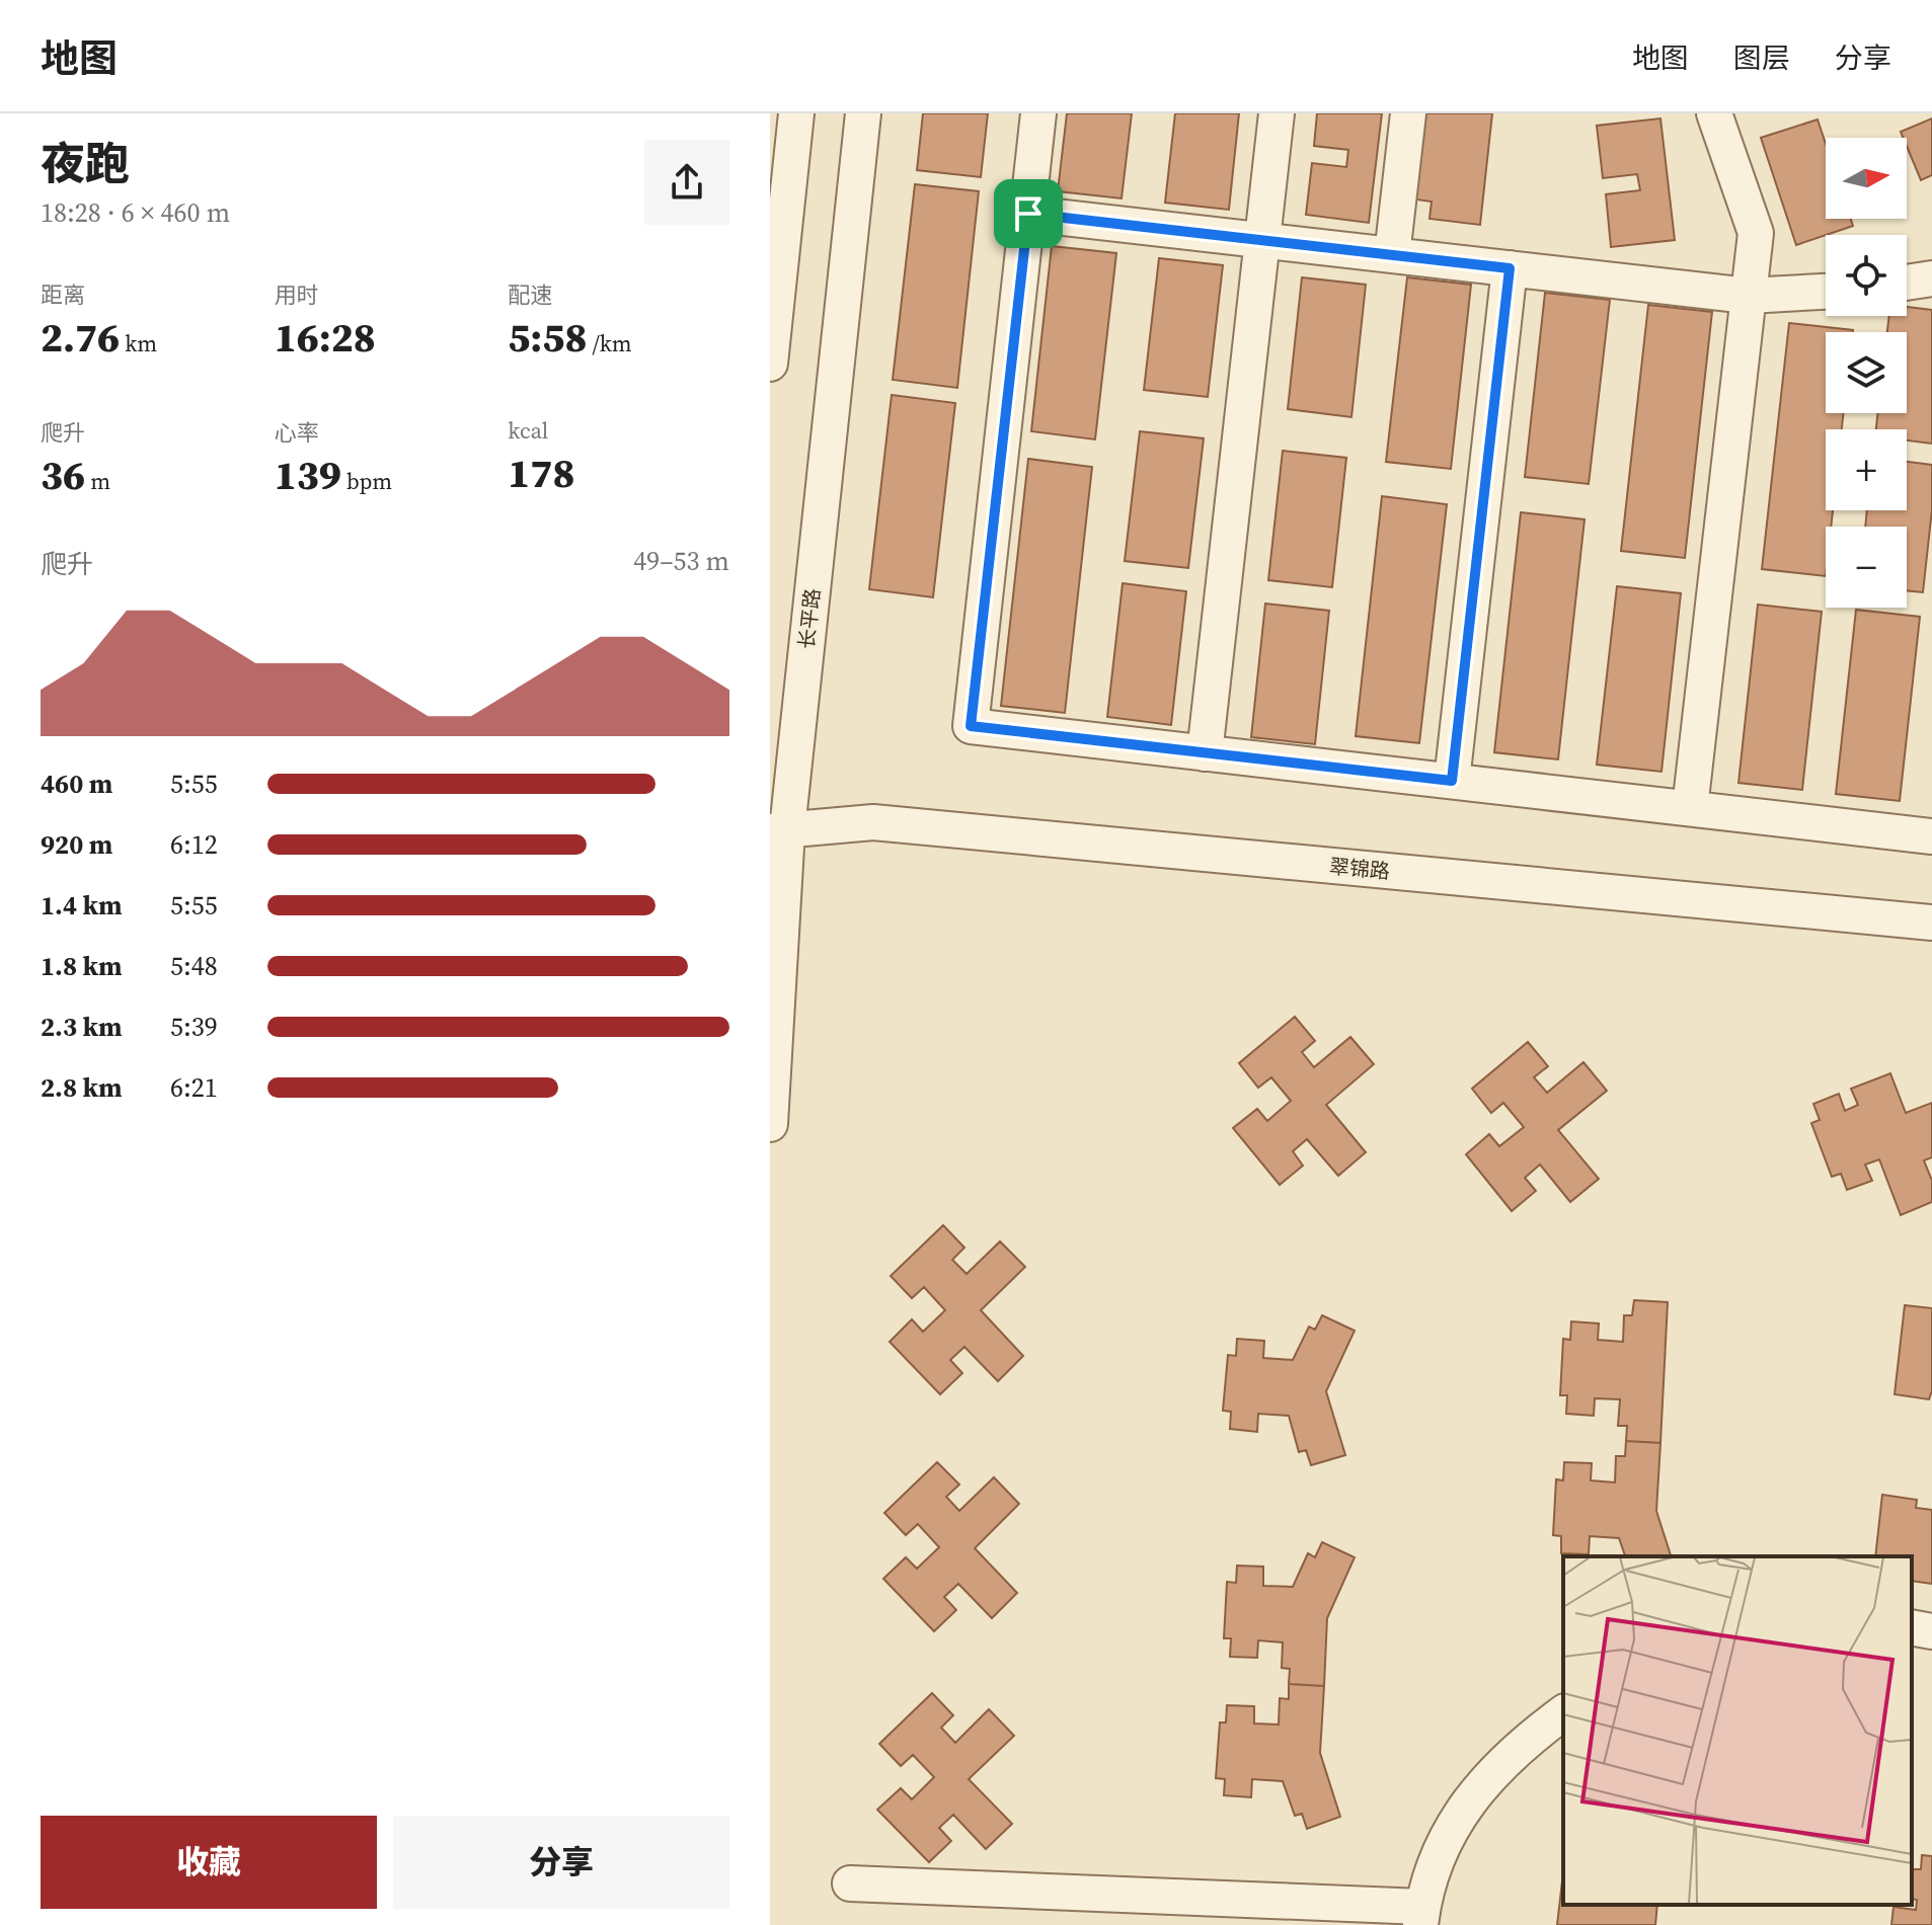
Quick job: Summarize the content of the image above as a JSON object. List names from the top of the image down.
{
  "streets": {
    "street": ["长平路", "翠锦路"]
  },
  "crossings": [
    ["长平路", "翠锦路"]
  ],
  "north": "right",
  "page": {
    "header": "地图",
    "nav": ["地图", "图层", "分享"],
    "heading": ["夜跑", "18:28 · 6 × 460 m"],
    "map_buttons": ["+", "−"],
    "stats": [
      ["距离", "2.76 km"],
      ["用时", "16:28"],
      ["配速", "5:58 /km"],
      ["爬升", "36 m"],
      ["心率", "139 bpm"],
      ["kcal", "178"]
    ],
    "chart": ["爬升", "49–53 m"],
    "list": [
      {
        "name": "460 m",
        "note": "5:55"
      },
      {
        "name": "920 m",
        "note": "6:12"
      },
      {
        "name": "1.4 km",
        "note": "5:55"
      },
      {
        "name": "1.8 km",
        "note": "5:48"
      },
      {
        "name": "2.3 km",
        "note": "5:39"
      },
      {
        "name": "2.8 km",
        "note": "6:21"
      }
    ],
    "buttons": ["收藏", "分享"]
  }
}
